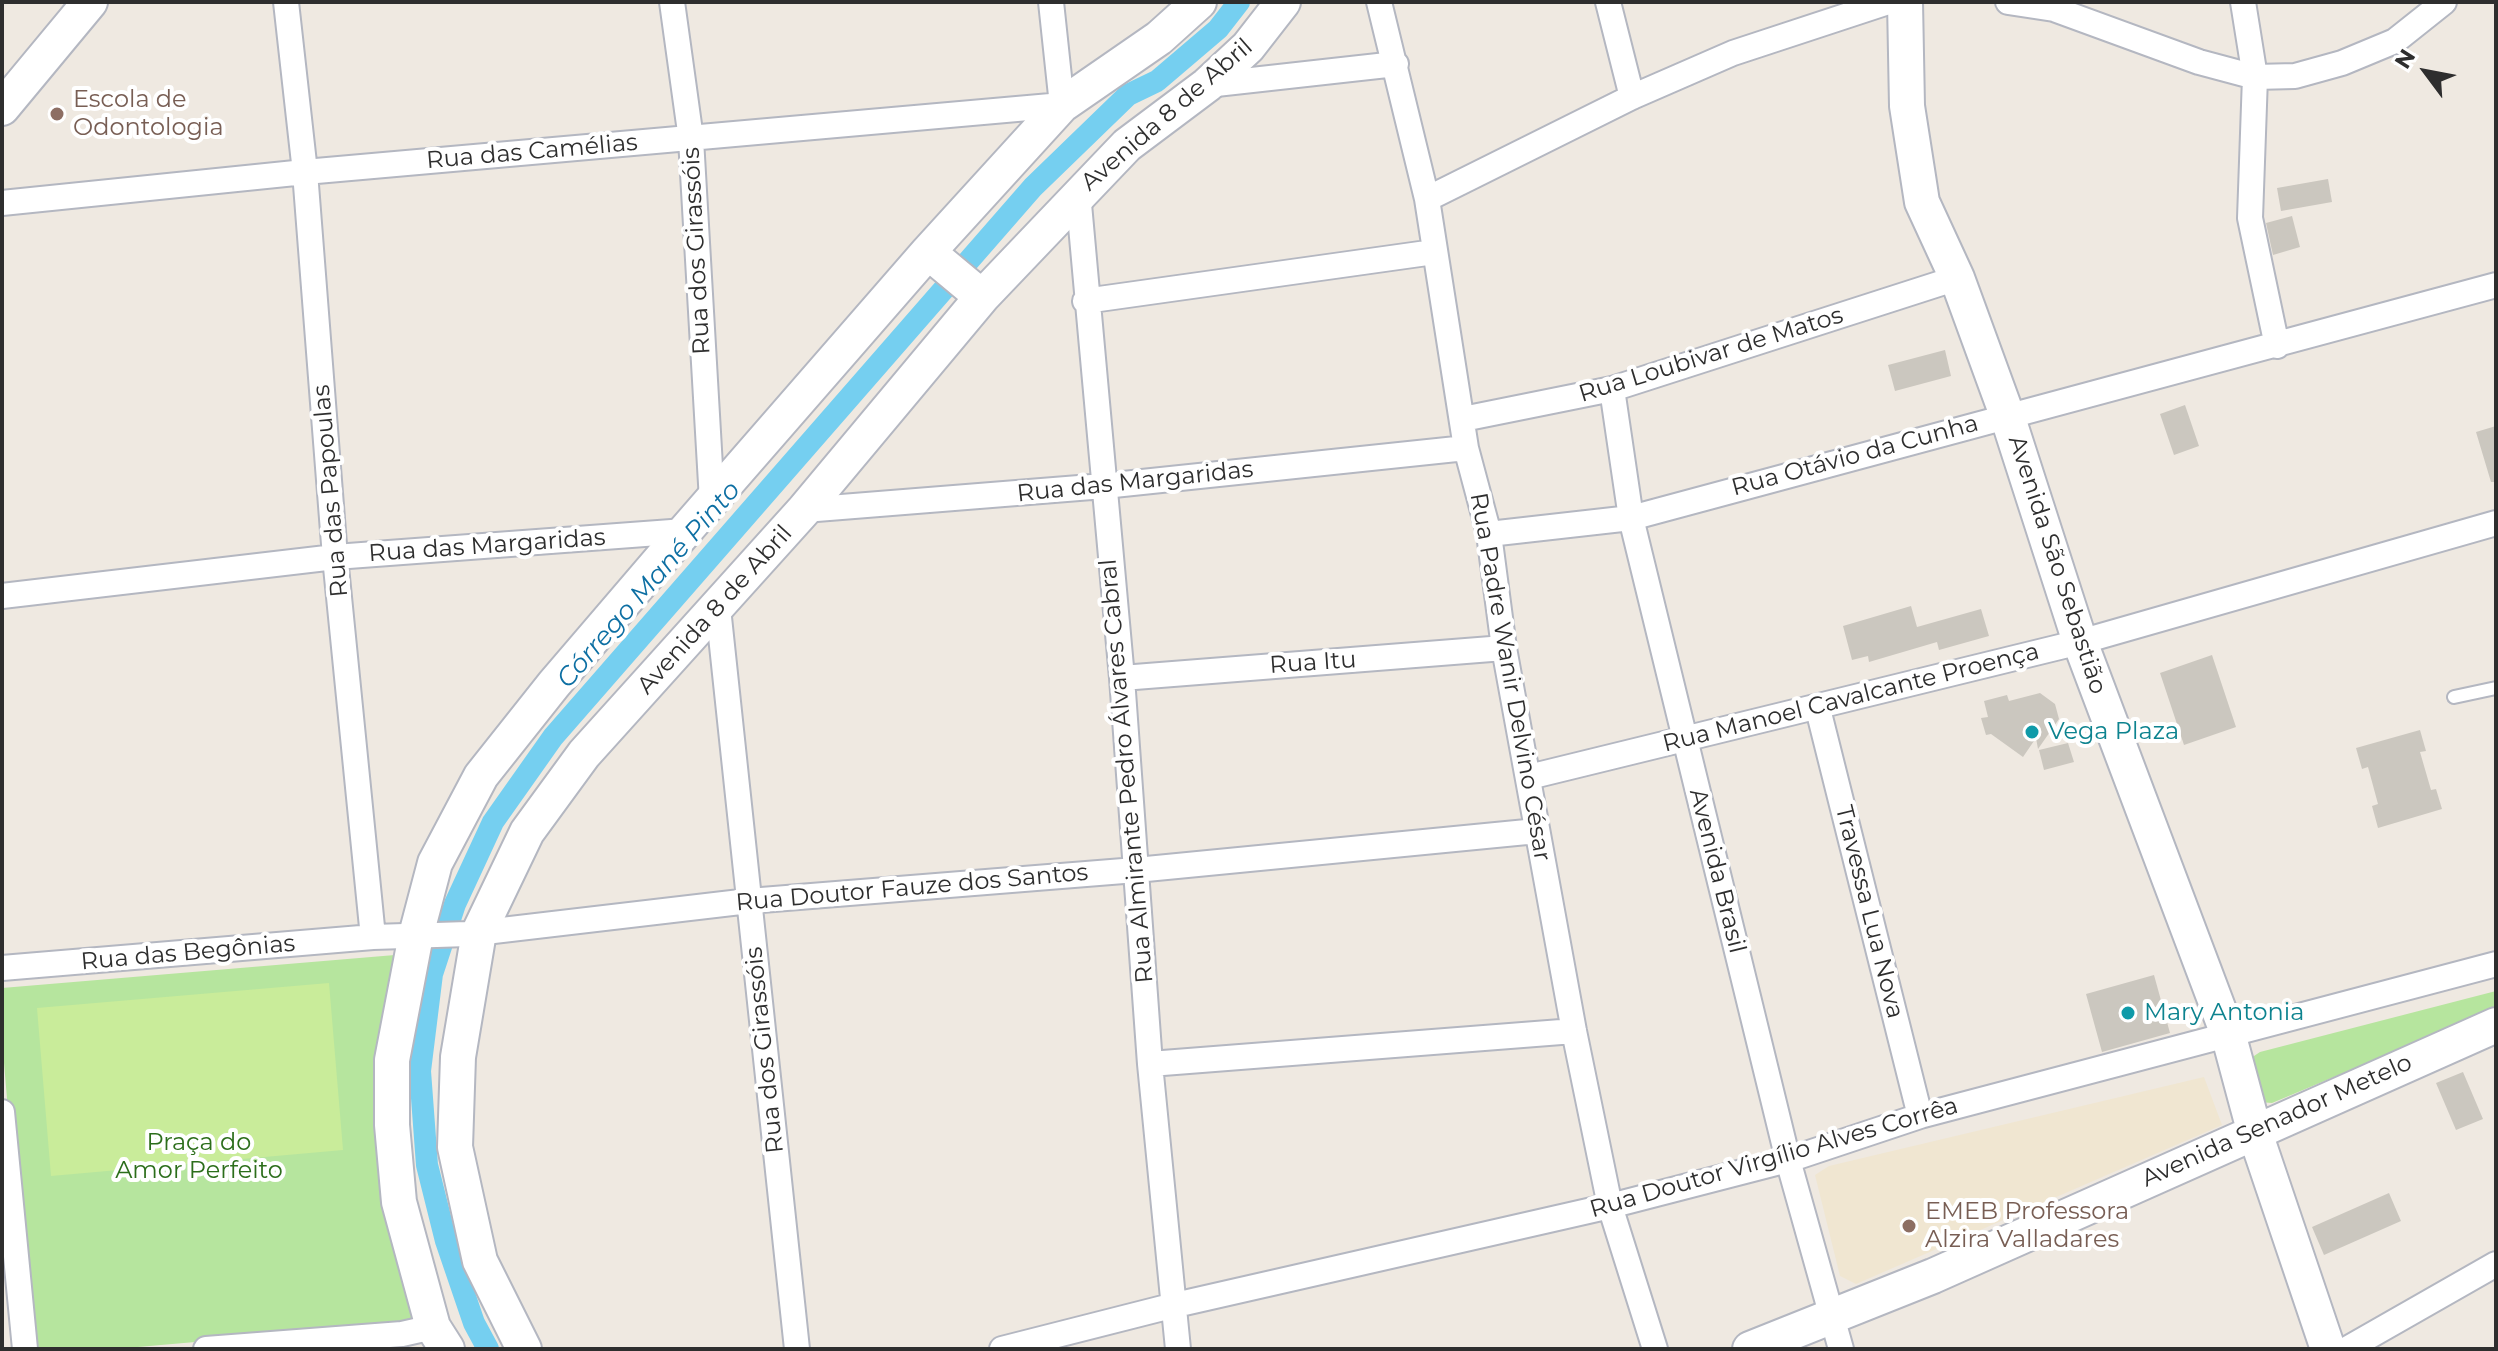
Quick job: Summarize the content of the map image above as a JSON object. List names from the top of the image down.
{
  "streets": {
    "main road": ["Avenida 8 de Abril", "Avenida São Sebastião", "Avenida Senador Metelo"],
    "street": [
      "Rua das Camélias",
      "Rua dos Girassóis",
      "Rua Loubivar de Matos",
      "Rua Otávio da Cunha",
      "Rua das Margaridas",
      "Rua das Papoulas",
      "Rua Itu",
      "Rua Padre Wanir Delvino César",
      "Rua Manoel Cavalcante Proença",
      "Rua Almirante Pedro Álvares Cabral",
      "Avenida Brasil",
      "Rua Doutor Fauze dos Santos",
      "Travessa Lua Nova",
      "Rua das Begônias",
      "Rua Doutor Virgílio Alves Corrêa"
    ]
  },
  "crossings": [
    ["Avenida 8 de Abril", "Rua das Camélias"],
    ["Avenida 8 de Abril", "Rua dos Girassóis"],
    ["Avenida 8 de Abril", "Rua das Margaridas"],
    ["Avenida 8 de Abril", "Rua Almirante Pedro Álvares Cabral"],
    ["Avenida 8 de Abril", "Rua Doutor Fauze dos Santos"],
    ["Rua das Camélias", "Rua dos Girassóis"],
    ["Rua das Camélias", "Rua das Papoulas"],
    ["Rua dos Girassóis", "Rua Doutor Fauze dos Santos"],
    ["Rua Loubivar de Matos", "Avenida São Sebastião"],
    ["Rua Loubivar de Matos", "Rua Padre Wanir Delvino César"],
    ["Rua Loubivar de Matos", "Avenida Brasil"],
    ["Rua Otávio da Cunha", "Avenida São Sebastião"],
    ["Rua Otávio da Cunha", "Rua Padre Wanir Delvino César"],
    ["Rua Otávio da Cunha", "Avenida Brasil"],
    ["Rua das Margaridas", "Rua das Papoulas"],
    ["Rua das Margaridas", "Rua Padre Wanir Delvino César"],
    ["Rua das Margaridas", "Rua Almirante Pedro Álvares Cabral"],
    ["Rua das Papoulas", "Rua das Begônias"],
    ["Avenida São Sebastião", "Rua Manoel Cavalcante Proença"],
    ["Avenida São Sebastião", "Avenida Senador Metelo"],
    ["Avenida São Sebastião", "Rua Doutor Virgílio Alves Corrêa"],
    ["Rua Itu", "Rua Padre Wanir Delvino César"],
    ["Rua Itu", "Rua Almirante Pedro Álvares Cabral"],
    ["Rua Padre Wanir Delvino César", "Rua Manoel Cavalcante Proença"],
    ["Rua Padre Wanir Delvino César", "Rua Doutor Fauze dos Santos"],
    ["Rua Padre Wanir Delvino César", "Rua Doutor Virgílio Alves Corrêa"],
    ["Rua Manoel Cavalcante Proença", "Avenida Brasil"],
    ["Rua Manoel Cavalcante Proença", "Travessa Lua Nova"],
    ["Rua Almirante Pedro Álvares Cabral", "Rua Doutor Fauze dos Santos"],
    ["Rua Almirante Pedro Álvares Cabral", "Rua Doutor Virgílio Alves Corrêa"],
    ["Avenida Brasil", "Avenida Senador Metelo"],
    ["Avenida Brasil", "Rua Doutor Virgílio Alves Corrêa"],
    ["Travessa Lua Nova", "Rua Doutor Virgílio Alves Corrêa"]
  ],
  "water": ["Córrego Mané Pinto"],
  "parks": ["Praça do Amor Perfeito"],
  "places": [
    "Escola de Odontologia",
    "Vega Plaza",
    "Mary Antonia",
    "EMEB Professora Alzira Valladares"
  ],
  "north": "top left"
}
